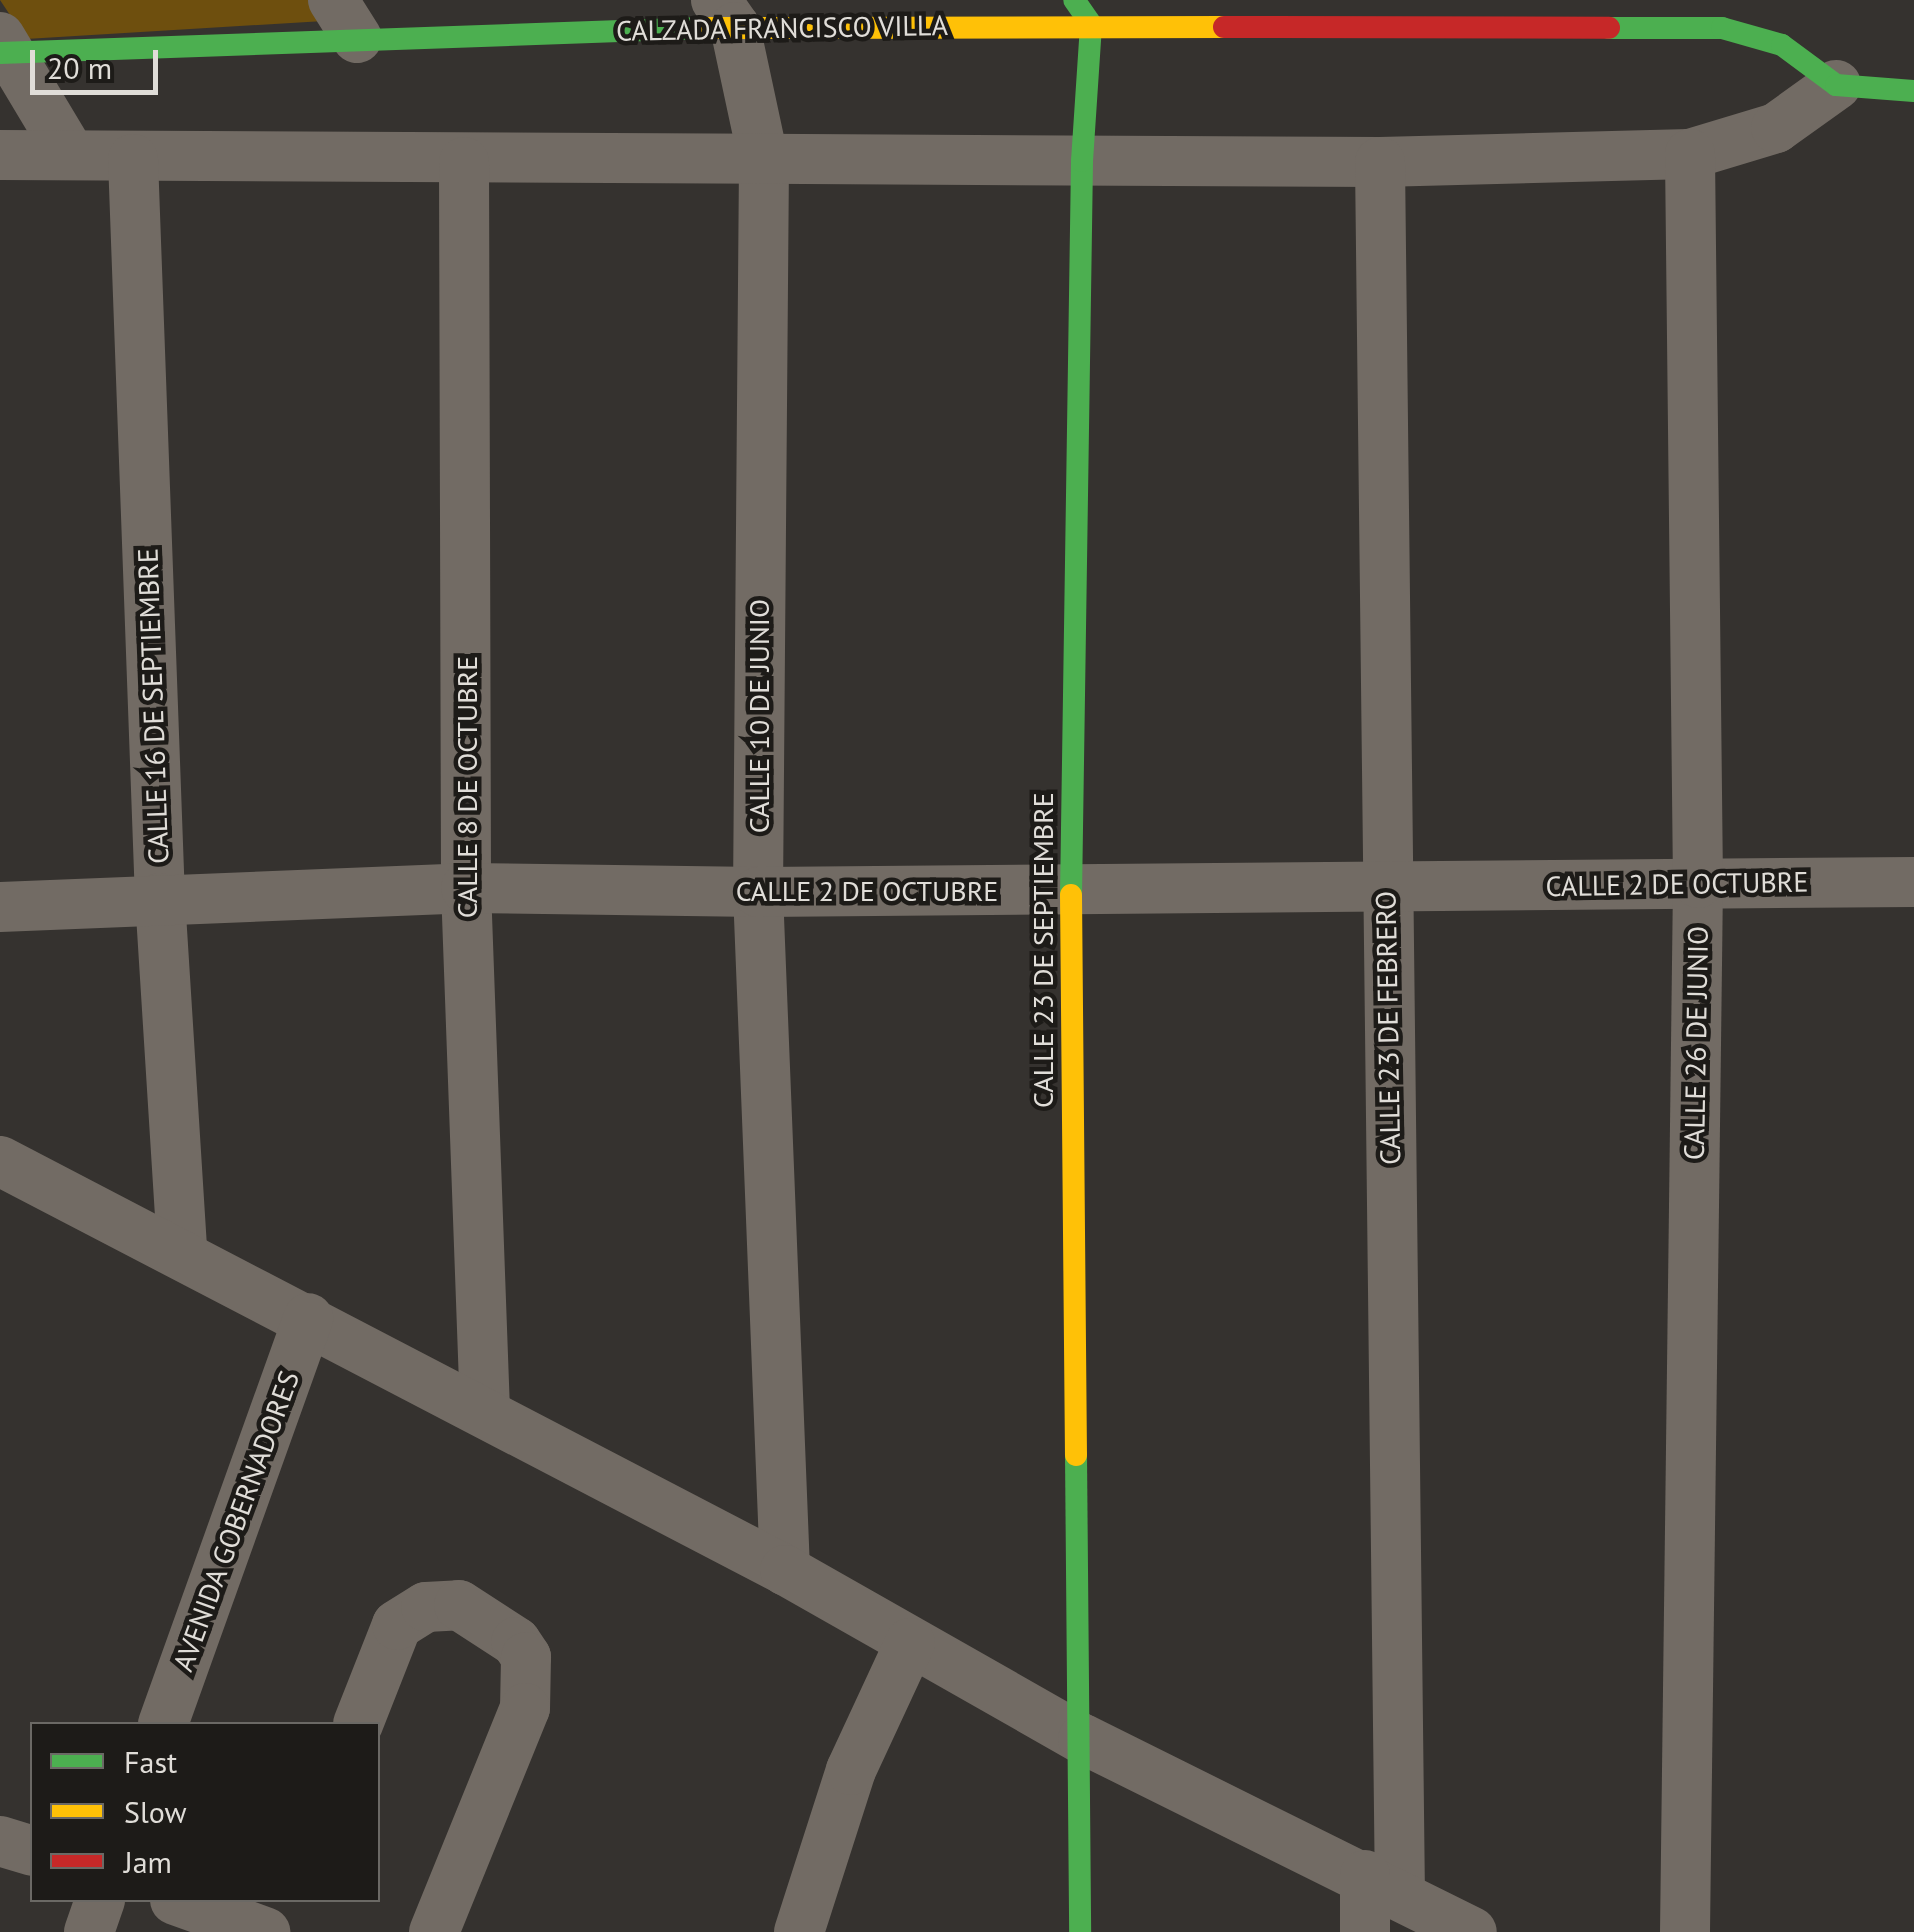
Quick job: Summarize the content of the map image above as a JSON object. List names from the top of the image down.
{
  "streets": {
    "street": [
      "CALZADA FRANCISCO VILLA",
      "CALLE 16 DE SEPTIEMBRE",
      "CALLE 10 DE JUNIO",
      "CALLE 8 DE OCTUBRE",
      "CALLE 2 DE OCTUBRE",
      "CALLE 23 DE SEPTIEMBRE",
      "CALLE 23 DE FEBRERO",
      "CALLE 26 DE JUNIO",
      "AVENIDA GOBERNADORES"
    ]
  },
  "crossings": [
    ["CALZADA FRANCISCO VILLA", "CALLE 10 DE JUNIO"],
    ["CALZADA FRANCISCO VILLA", "CALLE 23 DE SEPTIEMBRE"],
    ["CALLE 16 DE SEPTIEMBRE", "CALLE 2 DE OCTUBRE"],
    ["CALLE 10 DE JUNIO", "CALLE 2 DE OCTUBRE"],
    ["CALLE 8 DE OCTUBRE", "CALLE 2 DE OCTUBRE"],
    ["CALLE 2 DE OCTUBRE", "CALLE 23 DE SEPTIEMBRE"],
    ["CALLE 2 DE OCTUBRE", "CALLE 23 DE FEBRERO"],
    ["CALLE 2 DE OCTUBRE", "CALLE 26 DE JUNIO"]
  ],
  "legend": ["Fast", "Slow", "Jam"],
  "scale_bar": "20 m"
}
